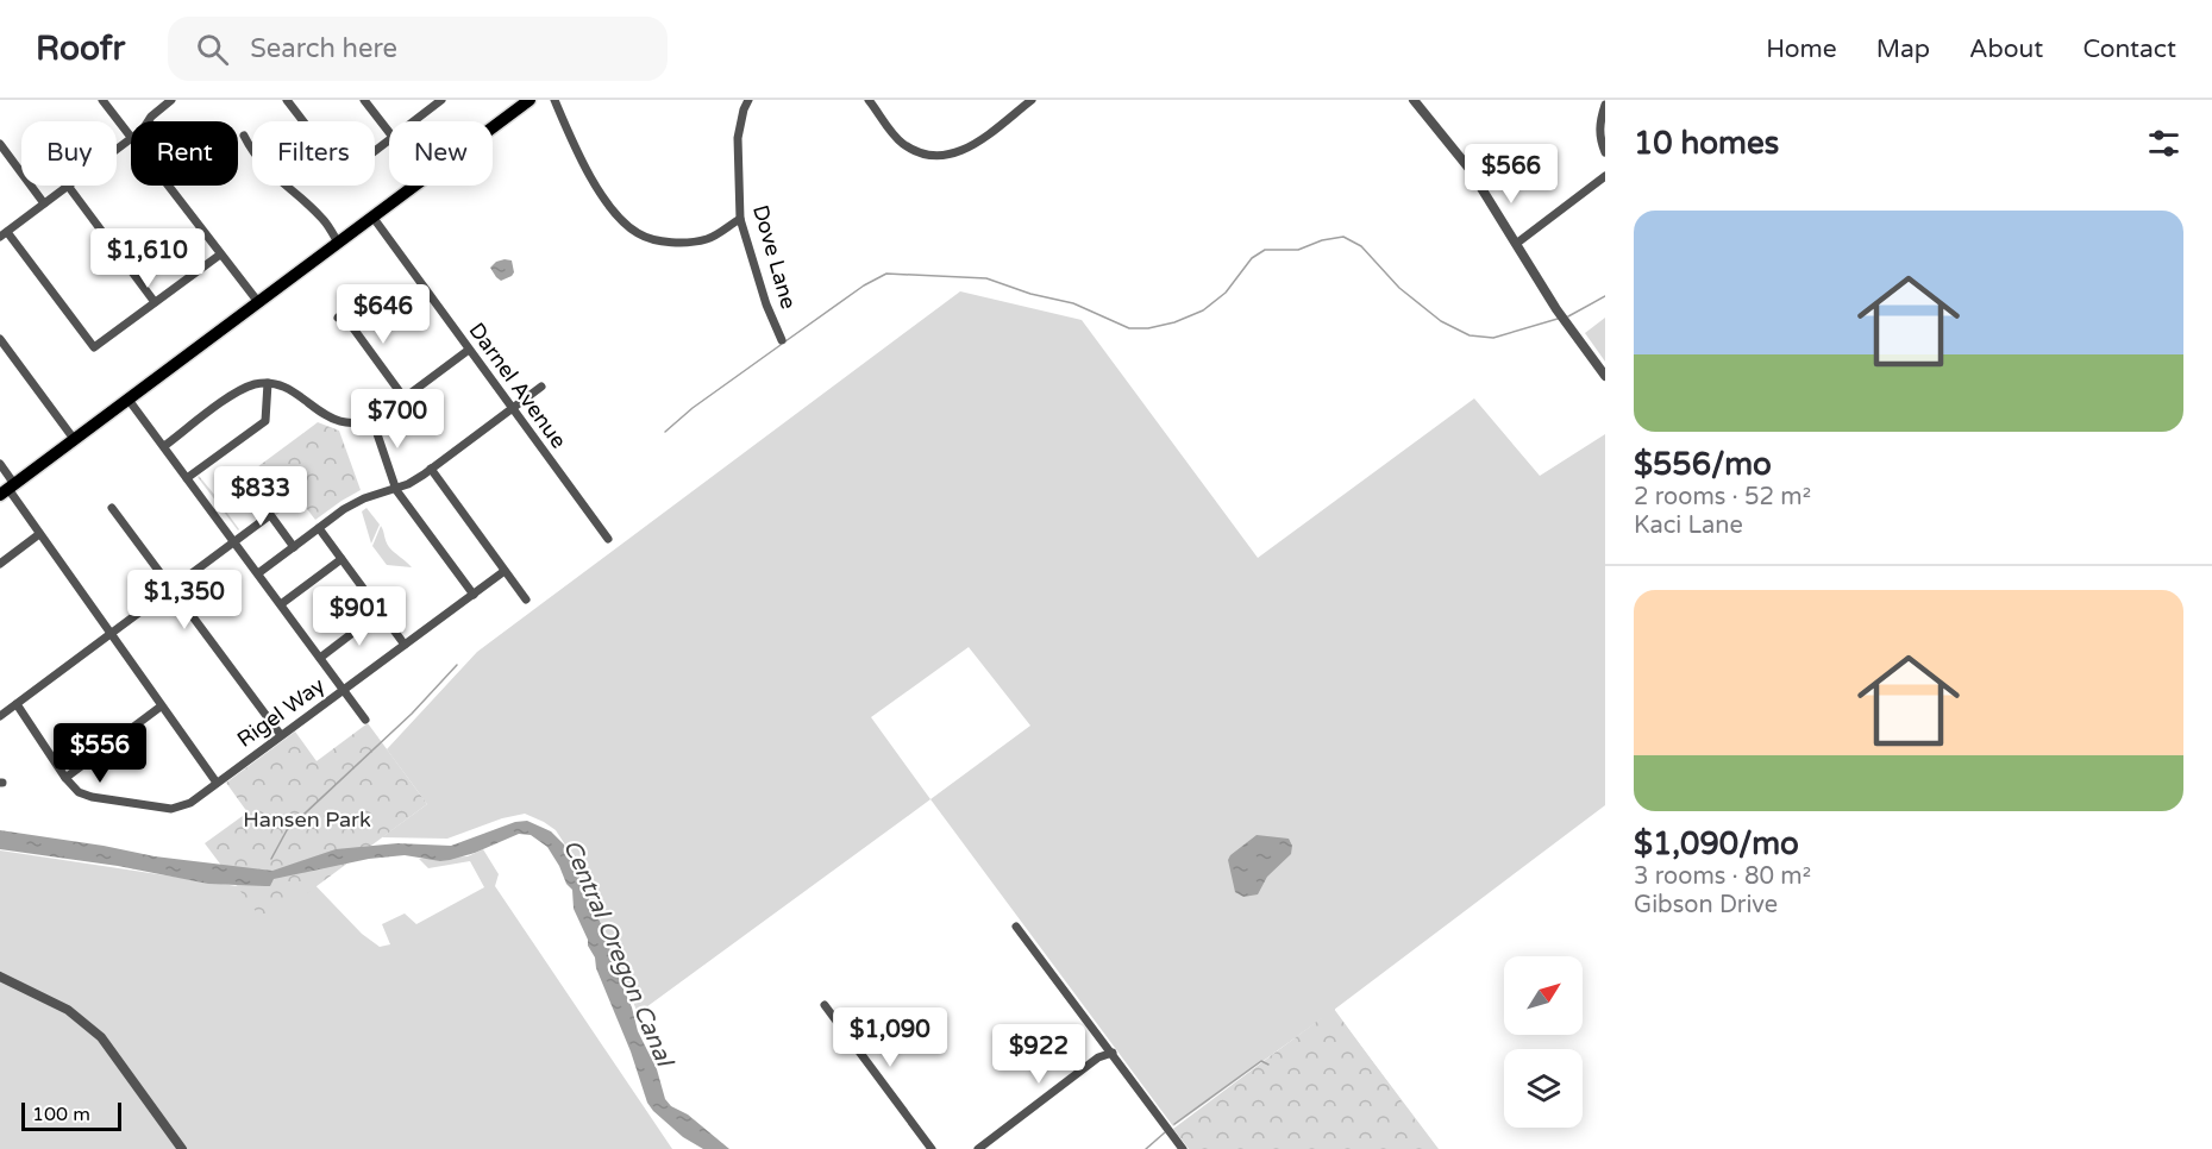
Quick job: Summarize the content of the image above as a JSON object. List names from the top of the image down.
{
  "streets": {
    "street": ["Dove Lane", "Darnel Avenue", "Rigel Way"]
  },
  "water": ["Central Oregon Canal"],
  "parks": ["Hansen Park"],
  "scale_bar": "100 m",
  "north": "top right",
  "page": {
    "header": "Roofr",
    "search": "Search here",
    "nav": [
      "Home",
      "Map",
      "About",
      "Contact"
    ],
    "heading": "10 homes",
    "chip": [
      "Buy",
      "Rent",
      "Filters",
      "New"
    ],
    "price": [
      "$566",
      "$1,610",
      "$646",
      "$700",
      "$833",
      "$1,350",
      "$901",
      "$556",
      "$1,090",
      "$922"
    ],
    "list": [
      {
        "name": "$556/mo",
        "note": "2 rooms · 52 m² · Kaci Lane"
      },
      {
        "name": "$1,090/mo",
        "note": "3 rooms · 80 m² · Gibson Drive"
      }
    ],
    "scale": "100 m"
  }
}
